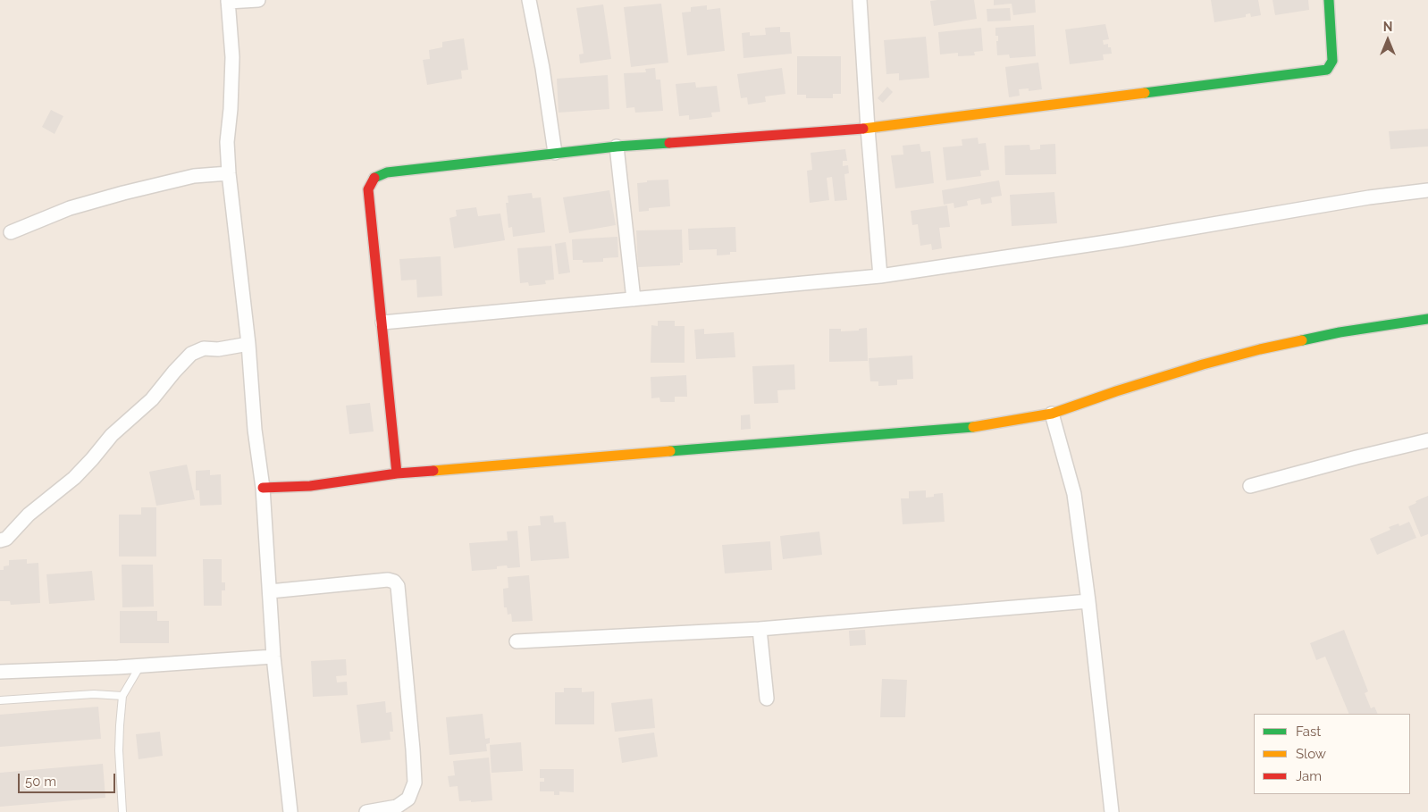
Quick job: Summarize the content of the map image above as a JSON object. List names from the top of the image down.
{
  "legend": ["Fast", "Slow", "Jam"],
  "scale_bar": "50 m",
  "north": "top"
}
